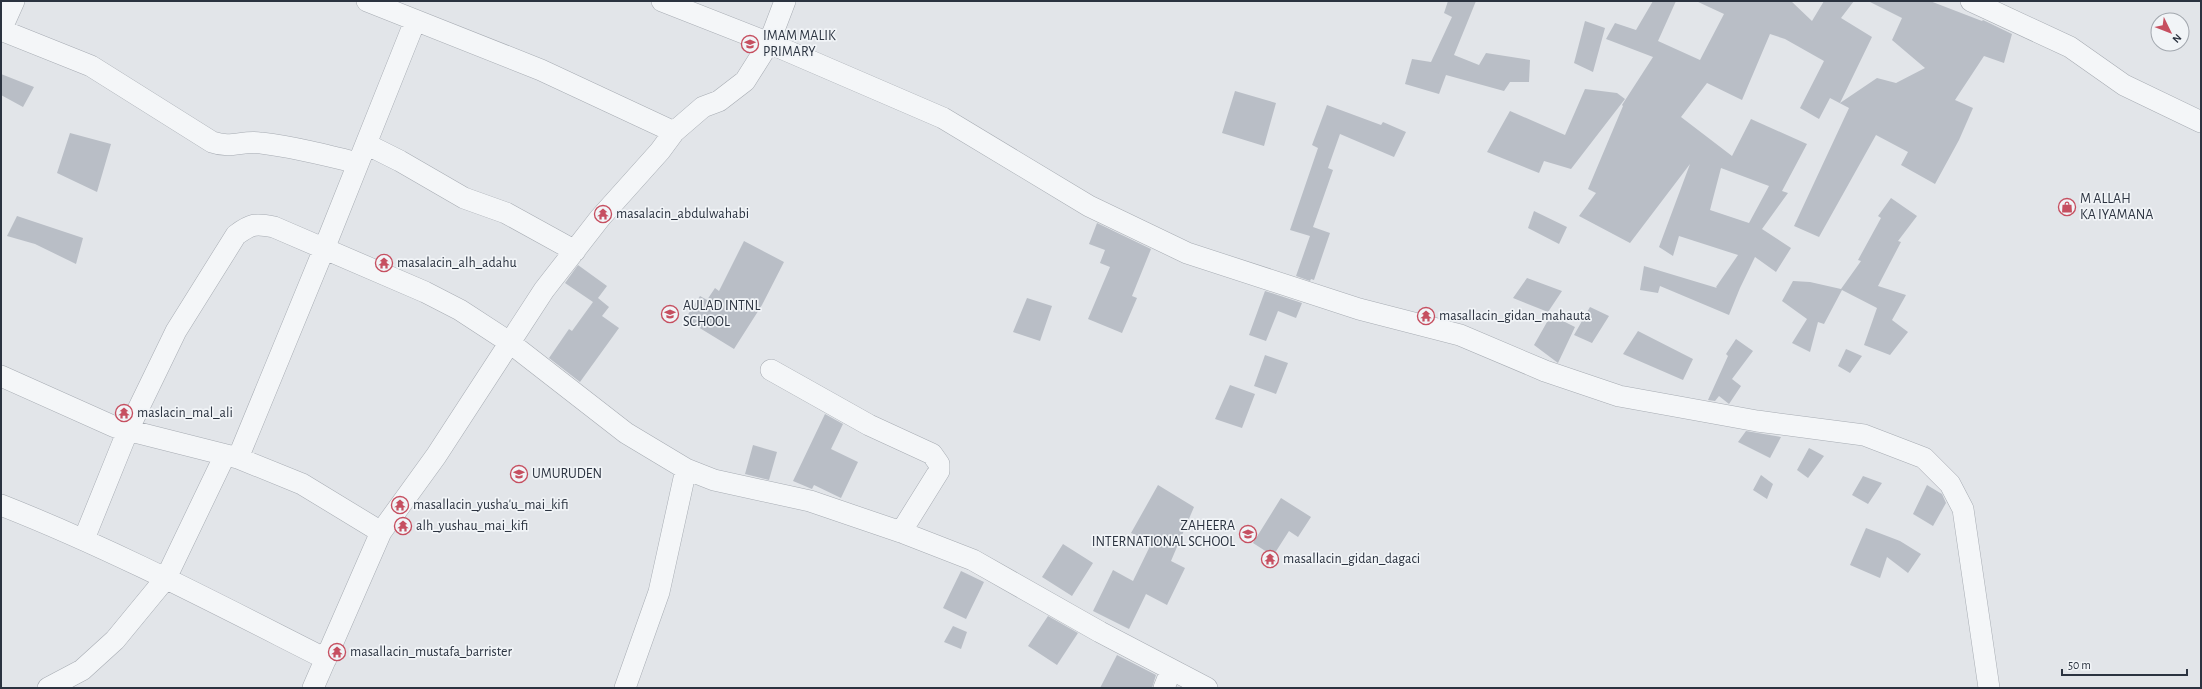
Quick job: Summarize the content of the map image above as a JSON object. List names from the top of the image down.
{
  "places": {
    "school or university": [
      "IMAM MALIK PRIMARY",
      "AULAD INTNL SCHOOL",
      "UMURUDEN",
      "ZAHEERA INTERNATIONAL SCHOOL"
    ],
    "shop": ["M ALLAH KA IYAMANA"],
    "temple": [
      "masalacin_abdulwahabi",
      "masalacin_alh_adahu",
      "masallacin_gidan_mahauta",
      "maslacin_mal_ali",
      "masallacin_yusha'u_mai_kifi",
      "alh_yushau_mai_kifi",
      "masallacin_gidan_dagaci",
      "masallacin_mustafa_barrister"
    ]
  },
  "scale_bar": "50 m",
  "north": "bottom right"
}
